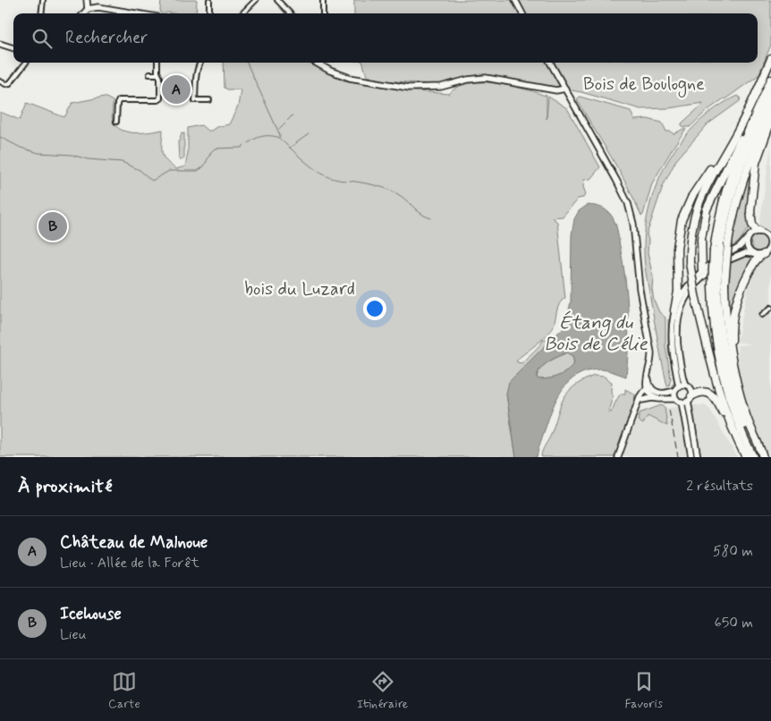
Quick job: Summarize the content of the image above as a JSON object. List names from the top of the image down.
{
  "water": ["Étang du Bois de Célie"],
  "parks": ["Bois de Boulogne", "bois du Luzard"],
  "page": {
    "search": "Rechercher",
    "pins": ["A", "B"],
    "heading": ["À proximité", "2 résultats"],
    "list": [
      {
        "mark": "A",
        "name": "Château de Malnoue",
        "note": "Lieu · Allée de la Forêt",
        "value": "580 m"
      },
      {
        "mark": "B",
        "name": "Icehouse",
        "note": "Lieu",
        "value": "650 m"
      }
    ],
    "nav": ["Carte", "Itinéraire", "Favoris"]
  }
}
